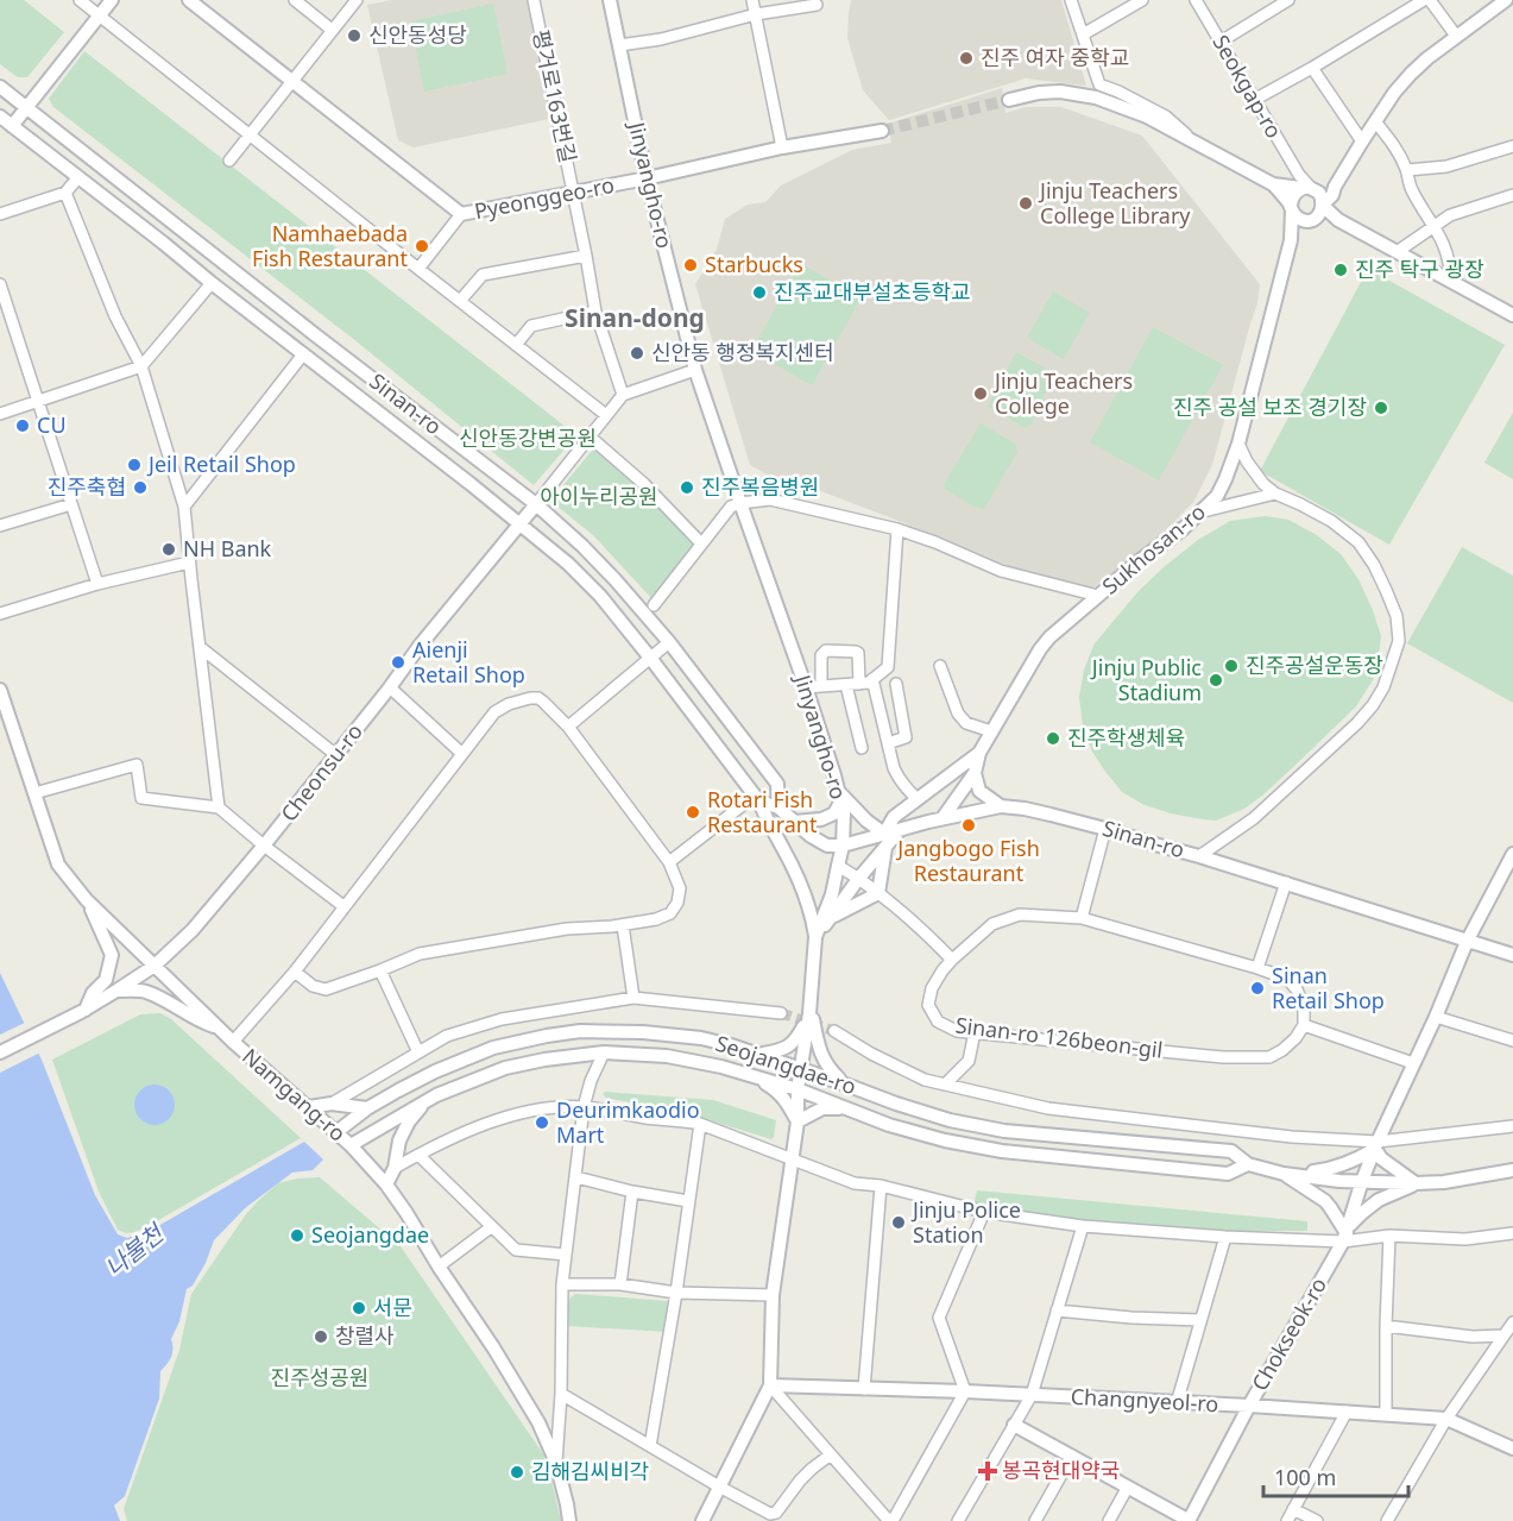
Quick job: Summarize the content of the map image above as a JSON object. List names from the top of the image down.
{
  "streets": {
    "street": [
      "Seokgap-ro",
      "평거로163번길",
      "Jinyangho-ro",
      "Pyeonggeo-ro",
      "Sinan-ro",
      "Sukhosan-ro",
      "Cheonsu-ro",
      "Sinan-ro 126beon-gil",
      "Seojangdae-ro",
      "Namgang-ro",
      "Chokseok-ro",
      "Changnyeol-ro"
    ]
  },
  "crossings": [
    ["Seokgap-ro", "Sukhosan-ro"],
    ["평거로163번길", "Pyeonggeo-ro"],
    ["Jinyangho-ro", "Pyeonggeo-ro"],
    ["Jinyangho-ro", "Sinan-ro"],
    ["Jinyangho-ro", "Seojangdae-ro"],
    ["Jinyangho-ro", "Changnyeol-ro"],
    ["Sinan-ro", "Sukhosan-ro"],
    ["Sinan-ro", "Cheonsu-ro"],
    ["Sinan-ro", "Chokseok-ro"],
    ["Cheonsu-ro", "Namgang-ro"],
    ["Seojangdae-ro", "Namgang-ro"],
    ["Seojangdae-ro", "Chokseok-ro"],
    ["Chokseok-ro", "Changnyeol-ro"]
  ],
  "districts": ["Sinan-dong"],
  "water": ["나불천"],
  "parks": ["신안동강변공원", "아이누리공원", "진주성공원"],
  "places": {
    "other": [
      "신안동성당",
      "진주 여자 중학교",
      "Jinju Teachers College Library",
      "Namhaebada Fish Restaurant",
      "Starbucks",
      "진주 탁구 광장",
      "진주교대부설초등학교",
      "신안동 행정복지센터",
      "Jinju Teachers College",
      "진주 공설 보조 경기장",
      "CU",
      "Jeil Retail Shop",
      "진주축협",
      "진주복음병원",
      "NH Bank",
      "Aienji Retail Shop",
      "진주공설운동장",
      "Jinju Public Stadium",
      "진주학생체육",
      "Rotari Fish Restaurant",
      "Jangbogo Fish Restaurant",
      "Sinan Retail Shop",
      "Deurimkaodio Mart",
      "Jinju Police Station",
      "Seojangdae",
      "서문",
      "창렬사",
      "김해김씨비각"
    ],
    "health": ["봉곡현대약국"]
  },
  "scale_bar": "100 m"
}
